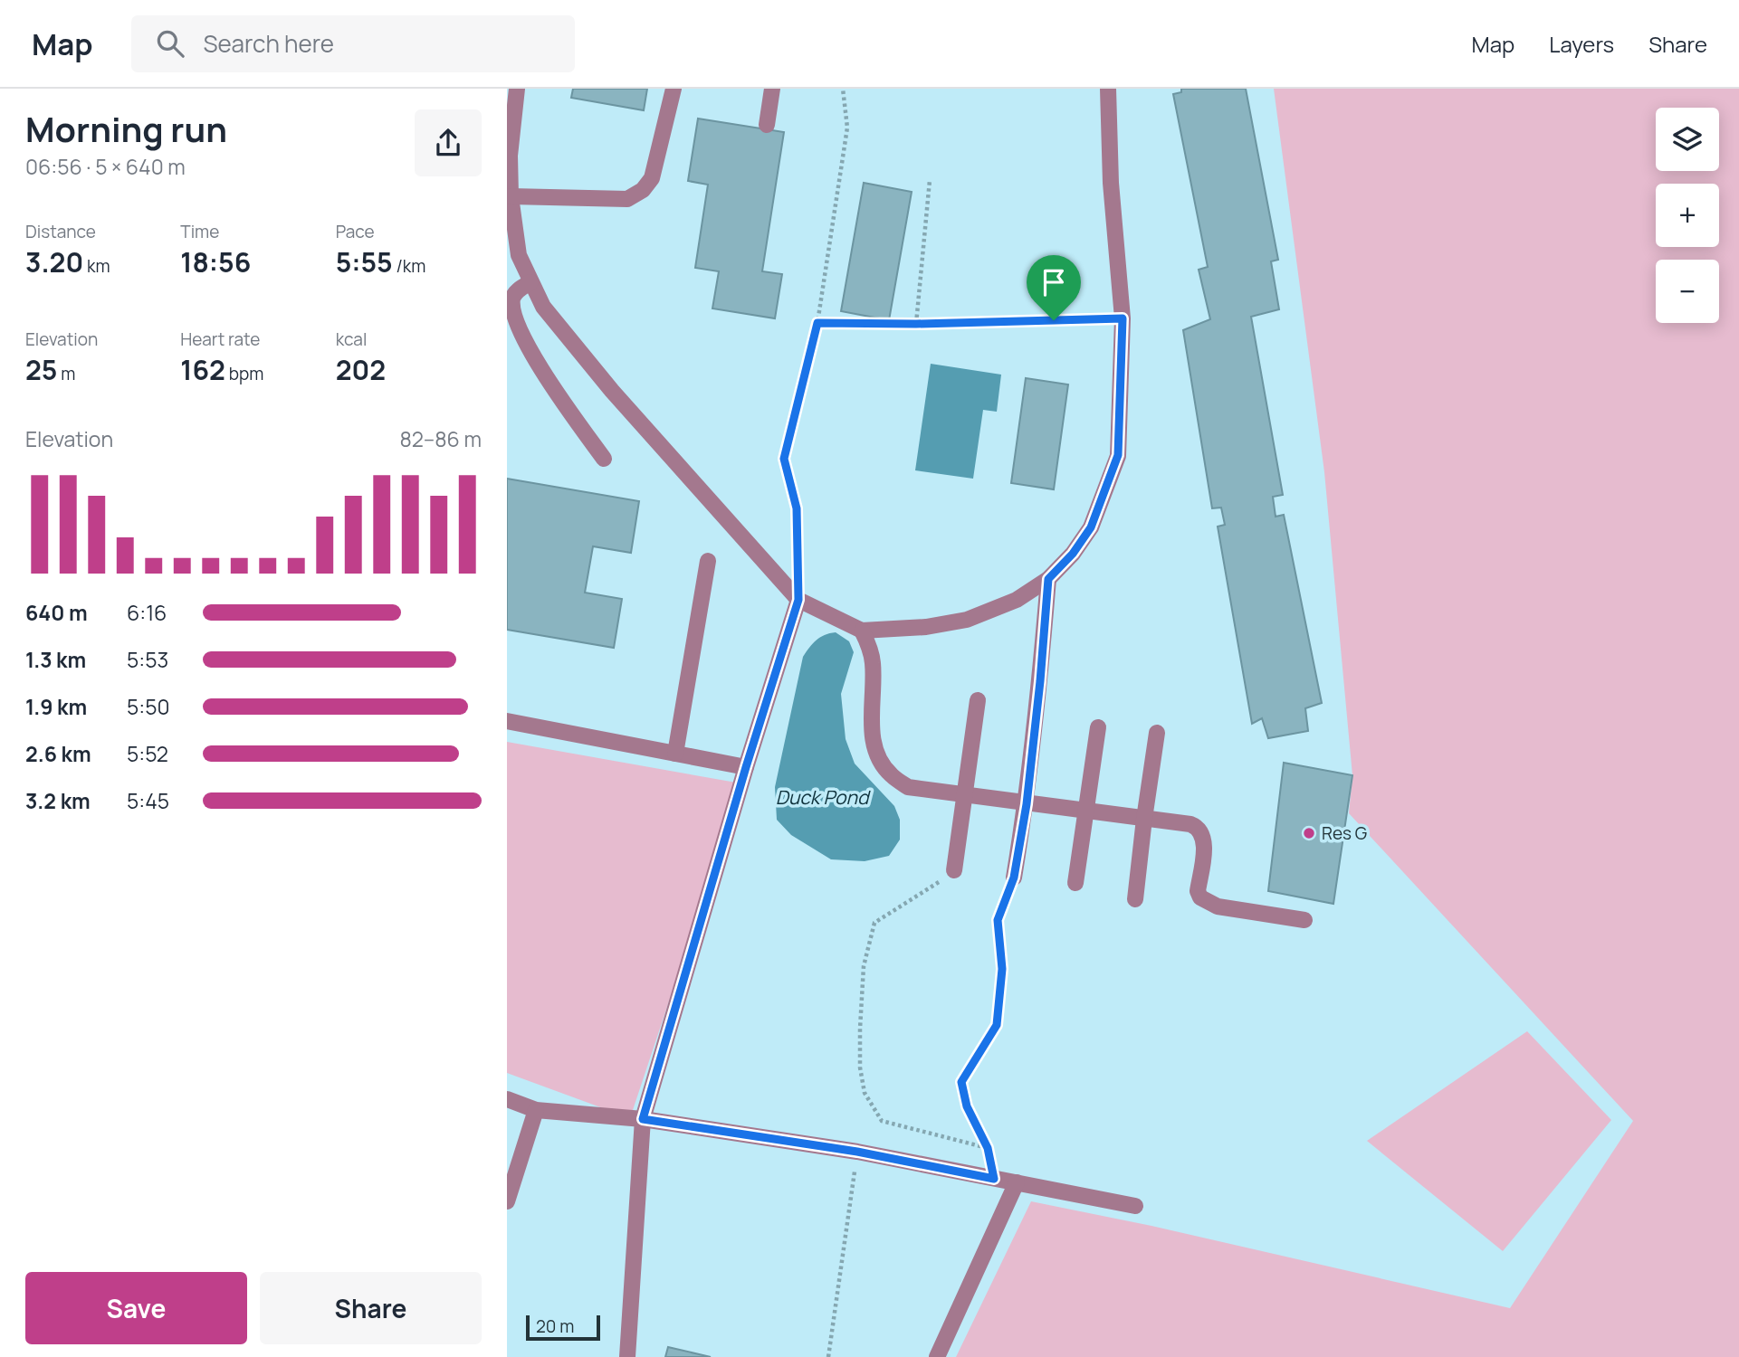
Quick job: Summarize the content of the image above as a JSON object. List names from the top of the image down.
{
  "water": ["Duck Pond"],
  "places": ["Res G"],
  "scale_bar": "20 m",
  "page": {
    "header": "Map",
    "search": "Search here",
    "nav": ["Map", "Layers", "Share"],
    "heading": ["Morning run", "06:56 · 5 × 640 m"],
    "map_buttons": ["+", "−"],
    "stats": [
      ["Distance", "3.20 km"],
      ["Time", "18:56"],
      ["Pace", "5:55 /km"],
      ["Elevation", "25 m"],
      ["Heart rate", "162 bpm"],
      ["kcal", "202"]
    ],
    "chart": ["Elevation", "82–86 m"],
    "list": [
      {
        "name": "640 m",
        "note": "6:16"
      },
      {
        "name": "1.3 km",
        "note": "5:53"
      },
      {
        "name": "1.9 km",
        "note": "5:50"
      },
      {
        "name": "2.6 km",
        "note": "5:52"
      },
      {
        "name": "3.2 km",
        "note": "5:45"
      }
    ],
    "buttons": ["Save", "Share"],
    "scale": "20 m"
  }
}
